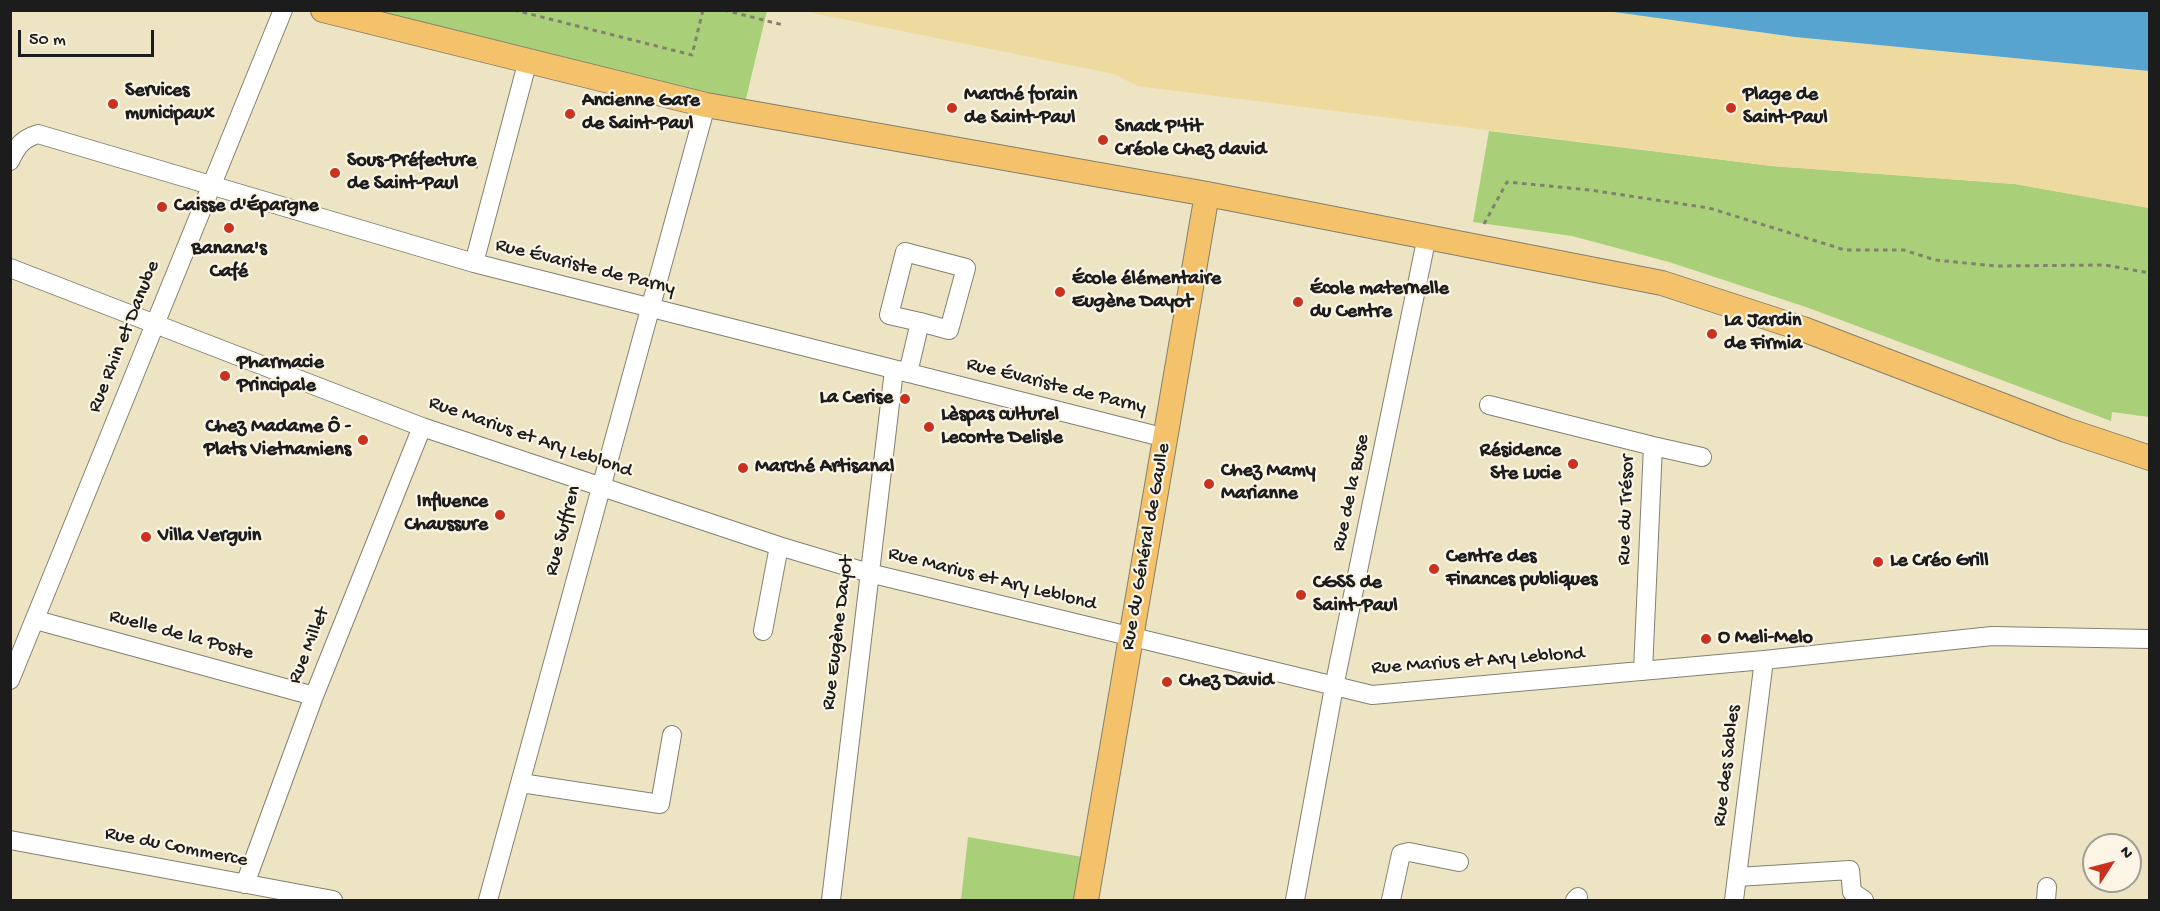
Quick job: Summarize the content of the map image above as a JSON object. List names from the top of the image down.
{
  "streets": {
    "main road": ["Rue du Général de Gaulle"],
    "street": [
      "Rue Évariste de Parny",
      "Rue Rhin et Danube",
      "Rue Marius et Ary Leblond",
      "Rue de la Buse",
      "Rue du Trésor",
      "Rue Suffren",
      "Rue Eugène Dayot",
      "Ruelle de la Poste",
      "Rue Millet",
      "Rue des Sables",
      "Rue du Commerce"
    ]
  },
  "crossings": [
    ["Rue Évariste de Parny", "Rue Rhin et Danube"],
    ["Rue Évariste de Parny", "Rue Suffren"],
    ["Rue Évariste de Parny", "Rue du Général de Gaulle"],
    ["Rue Évariste de Parny", "Rue Eugène Dayot"],
    ["Rue Rhin et Danube", "Rue Marius et Ary Leblond"],
    ["Rue Rhin et Danube", "Ruelle de la Poste"],
    ["Rue Marius et Ary Leblond", "Rue de la Buse"],
    ["Rue Marius et Ary Leblond", "Rue du Trésor"],
    ["Rue Marius et Ary Leblond", "Rue Suffren"],
    ["Rue Marius et Ary Leblond", "Rue du Général de Gaulle"],
    ["Rue Marius et Ary Leblond", "Rue Eugène Dayot"],
    ["Rue Marius et Ary Leblond", "Rue Millet"],
    ["Rue Marius et Ary Leblond", "Rue des Sables"],
    ["Ruelle de la Poste", "Rue Millet"],
    ["Rue Millet", "Rue du Commerce"]
  ],
  "places": [
    "Services municipaux",
    "Marché forain de Saint-Paul",
    "Plage de Saint-Paul",
    "Ancienne Gare de Saint-Paul",
    "Snack P'tit Créole Chez david",
    "Sous-Préfecture de Saint-Paul",
    "Caisse d'Épargne",
    "Banana's Café",
    "École élémentaire Eugène Dayot",
    "École maternelle du Centre",
    "La Jardin de Firmia",
    "Pharmacie Principale",
    "La Cerise",
    "Lèspas culturel Leconte Delisle",
    "Chez Madame Ô - Plats Vietnamiens",
    "Résidence Ste Lucie",
    "Marché Artisanal",
    "Chez Mamy Marianne",
    "Influence Chaussure",
    "Villa Verguin",
    "Le Créo Grill",
    "Centre des Finances publiques",
    "CGSS de Saint-Paul",
    "O Meli-Melo",
    "Chez David"
  ],
  "scale_bar": "50 m",
  "north": "top right"
}
